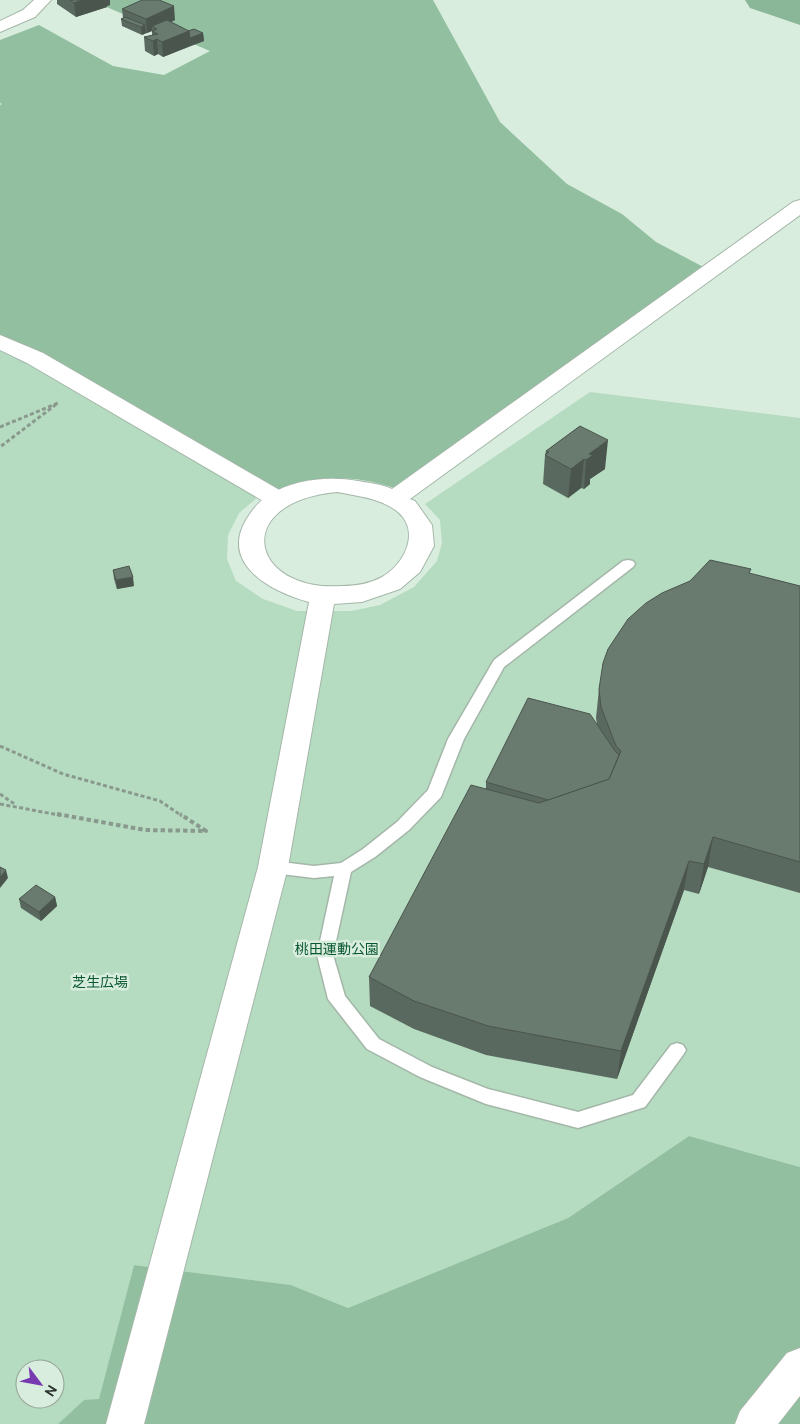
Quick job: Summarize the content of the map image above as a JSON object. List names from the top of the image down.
{
  "parks": ["桃田運動公園", "芝生広場"],
  "north": "bottom right"
}
